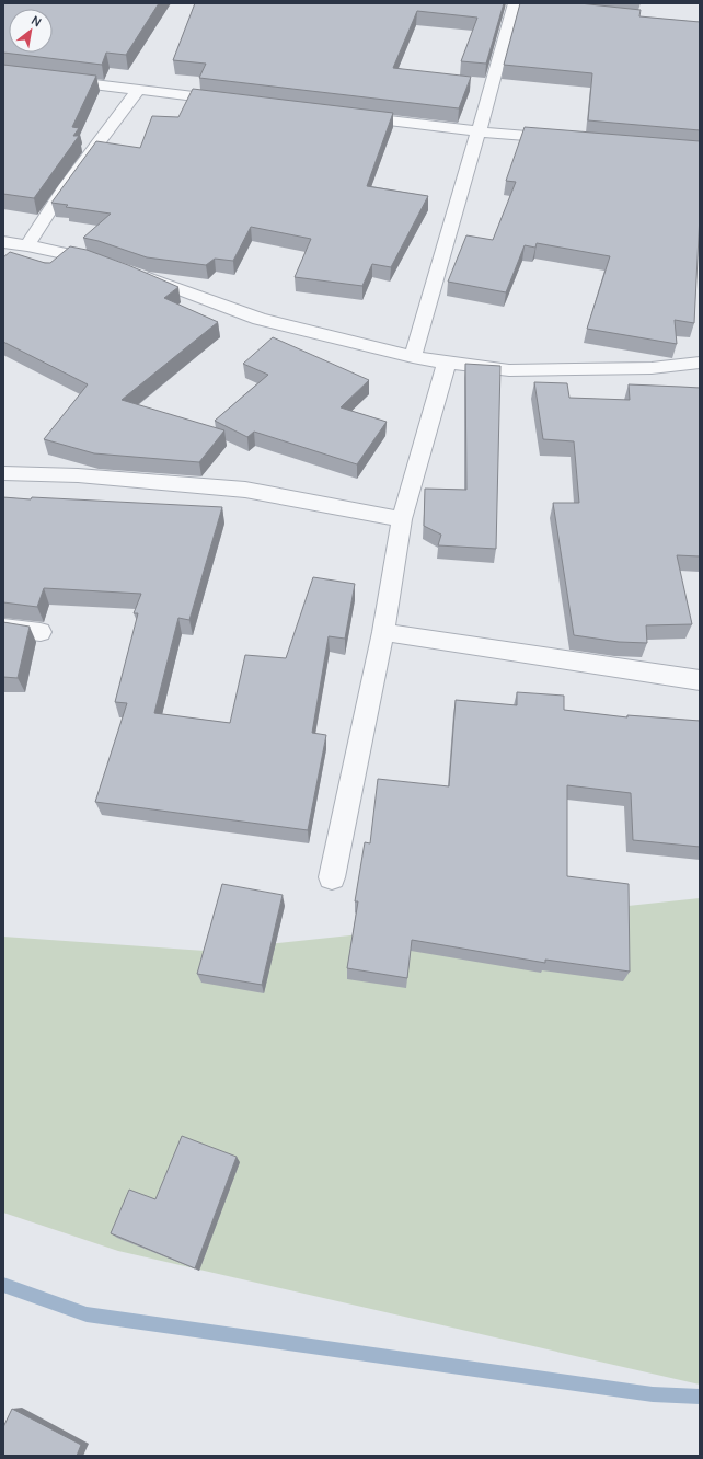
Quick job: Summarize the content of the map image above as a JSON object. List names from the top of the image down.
{
  "north": "top right"
}
